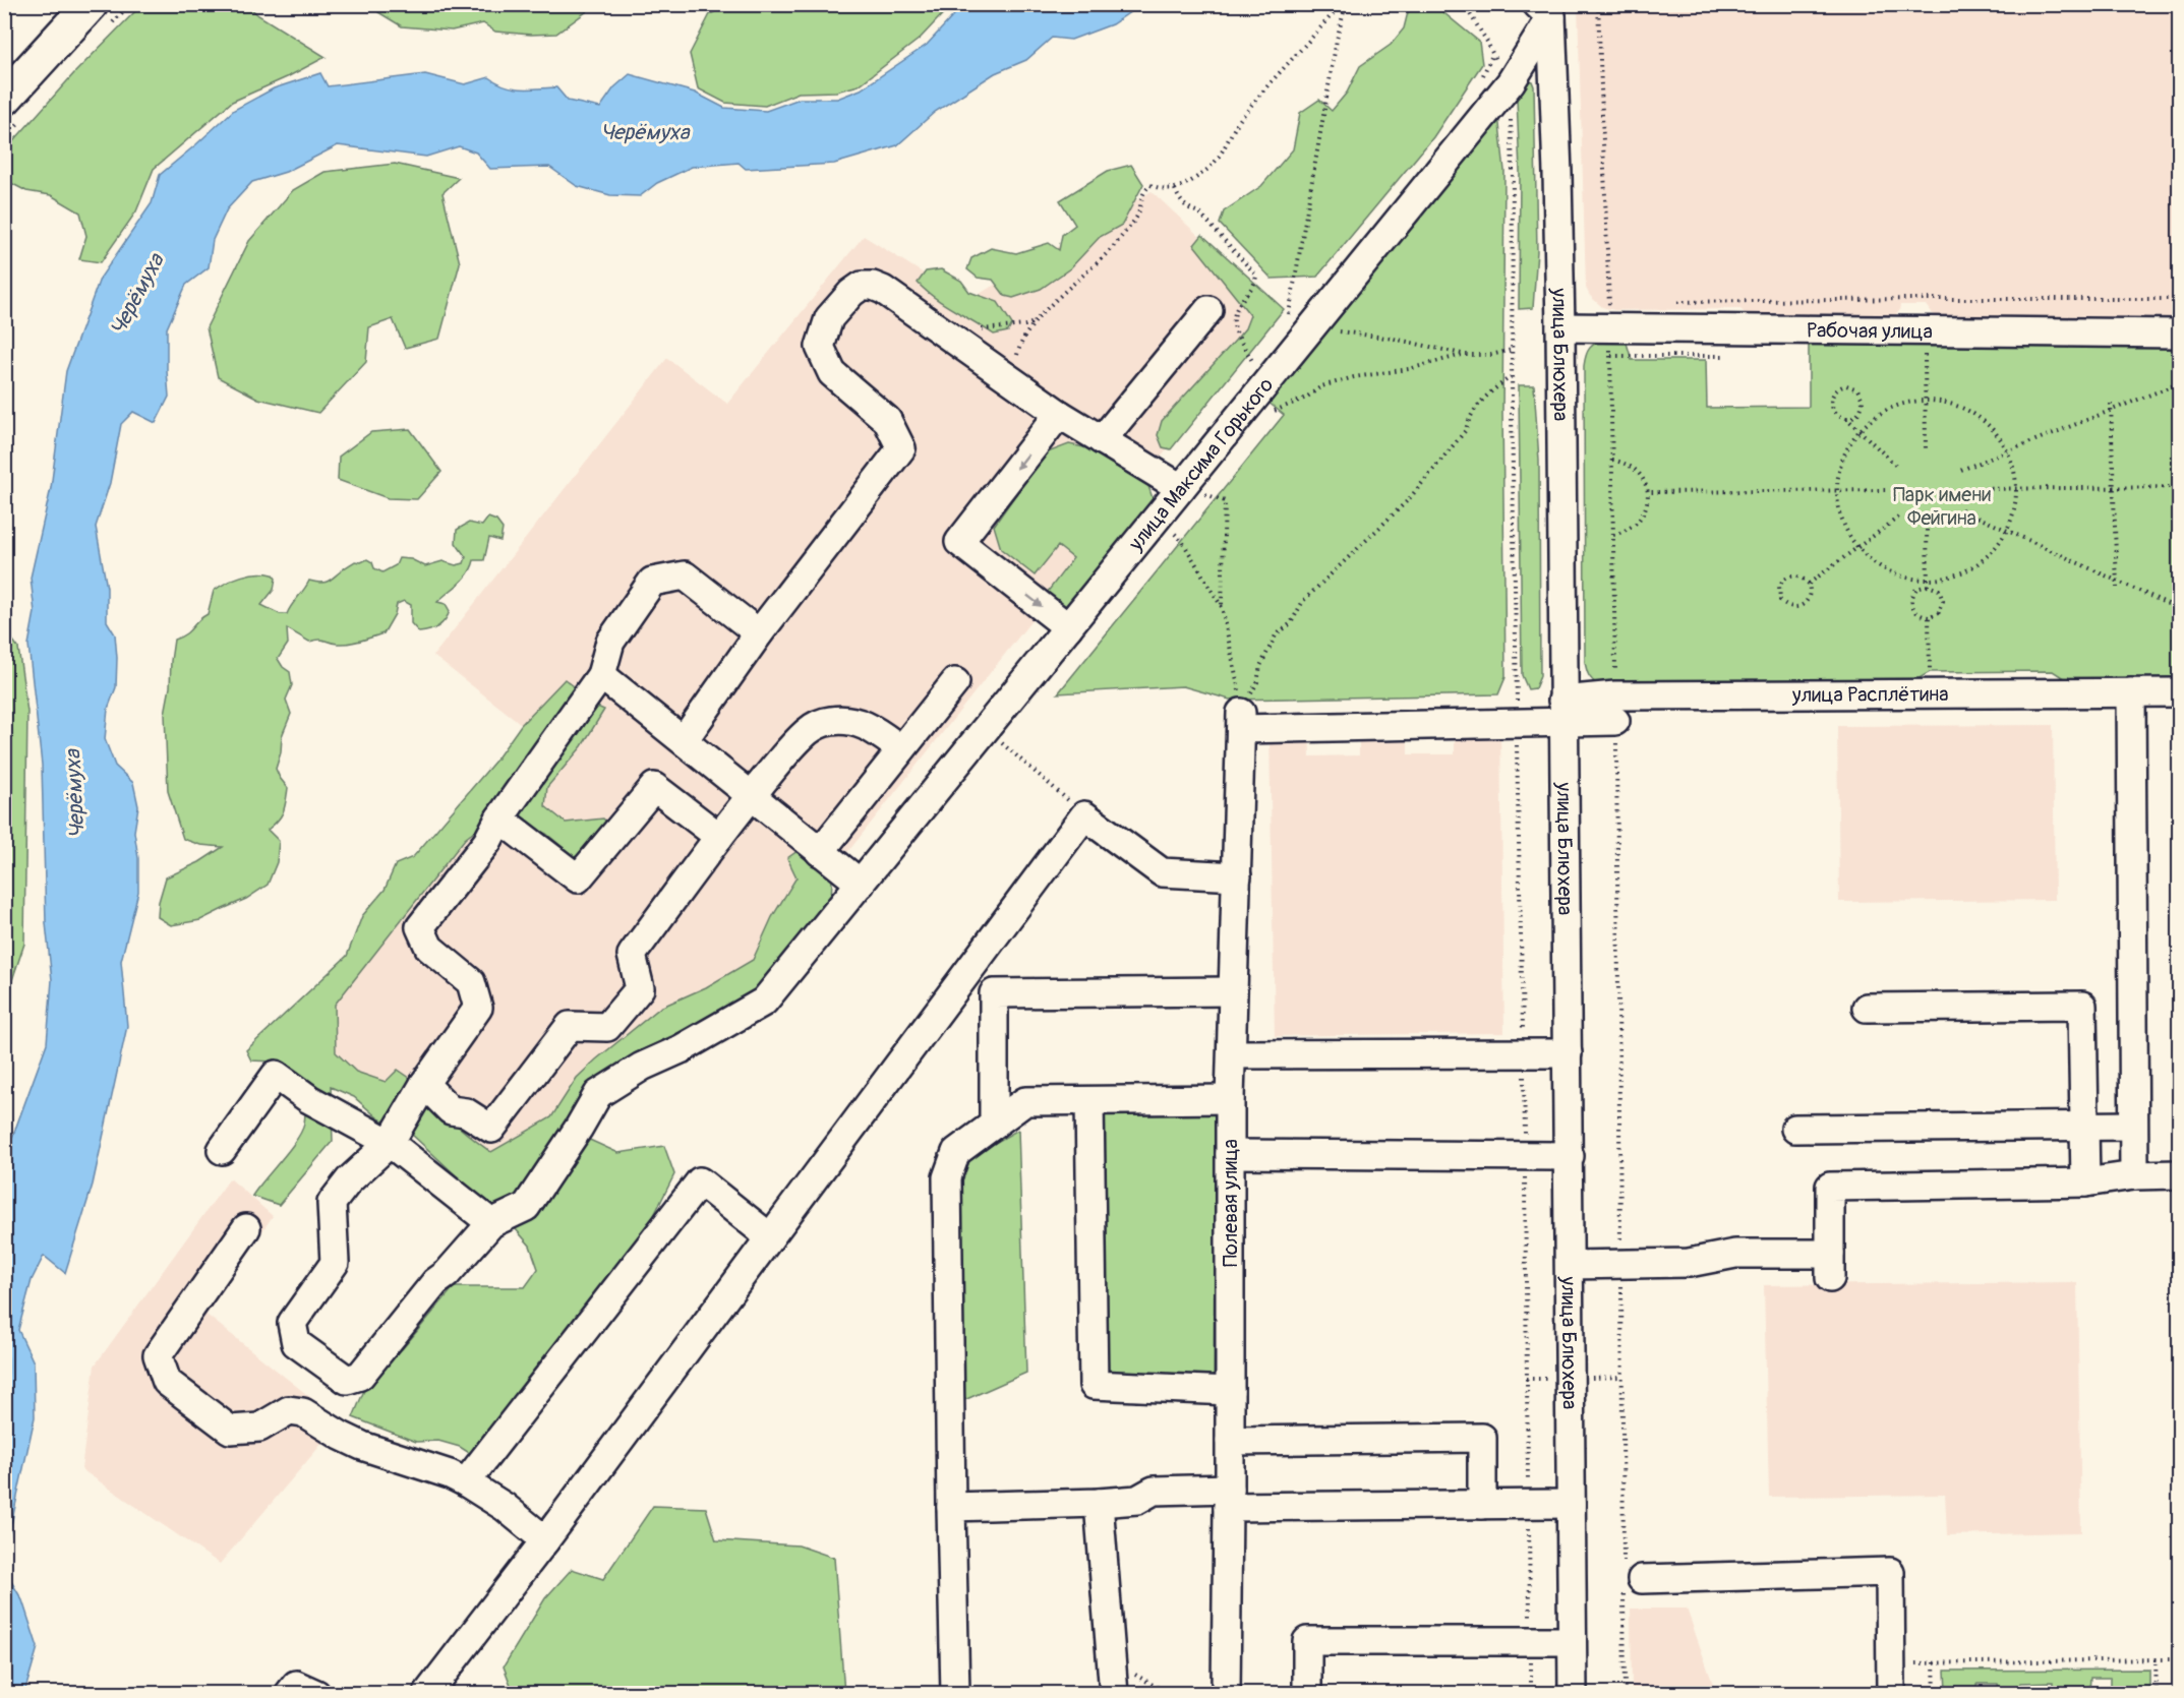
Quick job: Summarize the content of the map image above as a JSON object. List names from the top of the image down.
{
  "streets": {
    "street": [
      "Рабочая улица",
      "улица Блюхера",
      "улица Максима Горького",
      "улица Расплётина",
      "Полевая улица"
    ]
  },
  "crossings": [
    ["Рабочая улица", "улица Блюхера"],
    ["улица Блюхера", "улица Максима Горького"],
    ["улица Блюхера", "улица Расплётина"],
    ["улица Расплётина", "Полевая улица"]
  ],
  "water": ["Черёмуха"],
  "parks": ["Парк имени Фейгина"]
}
